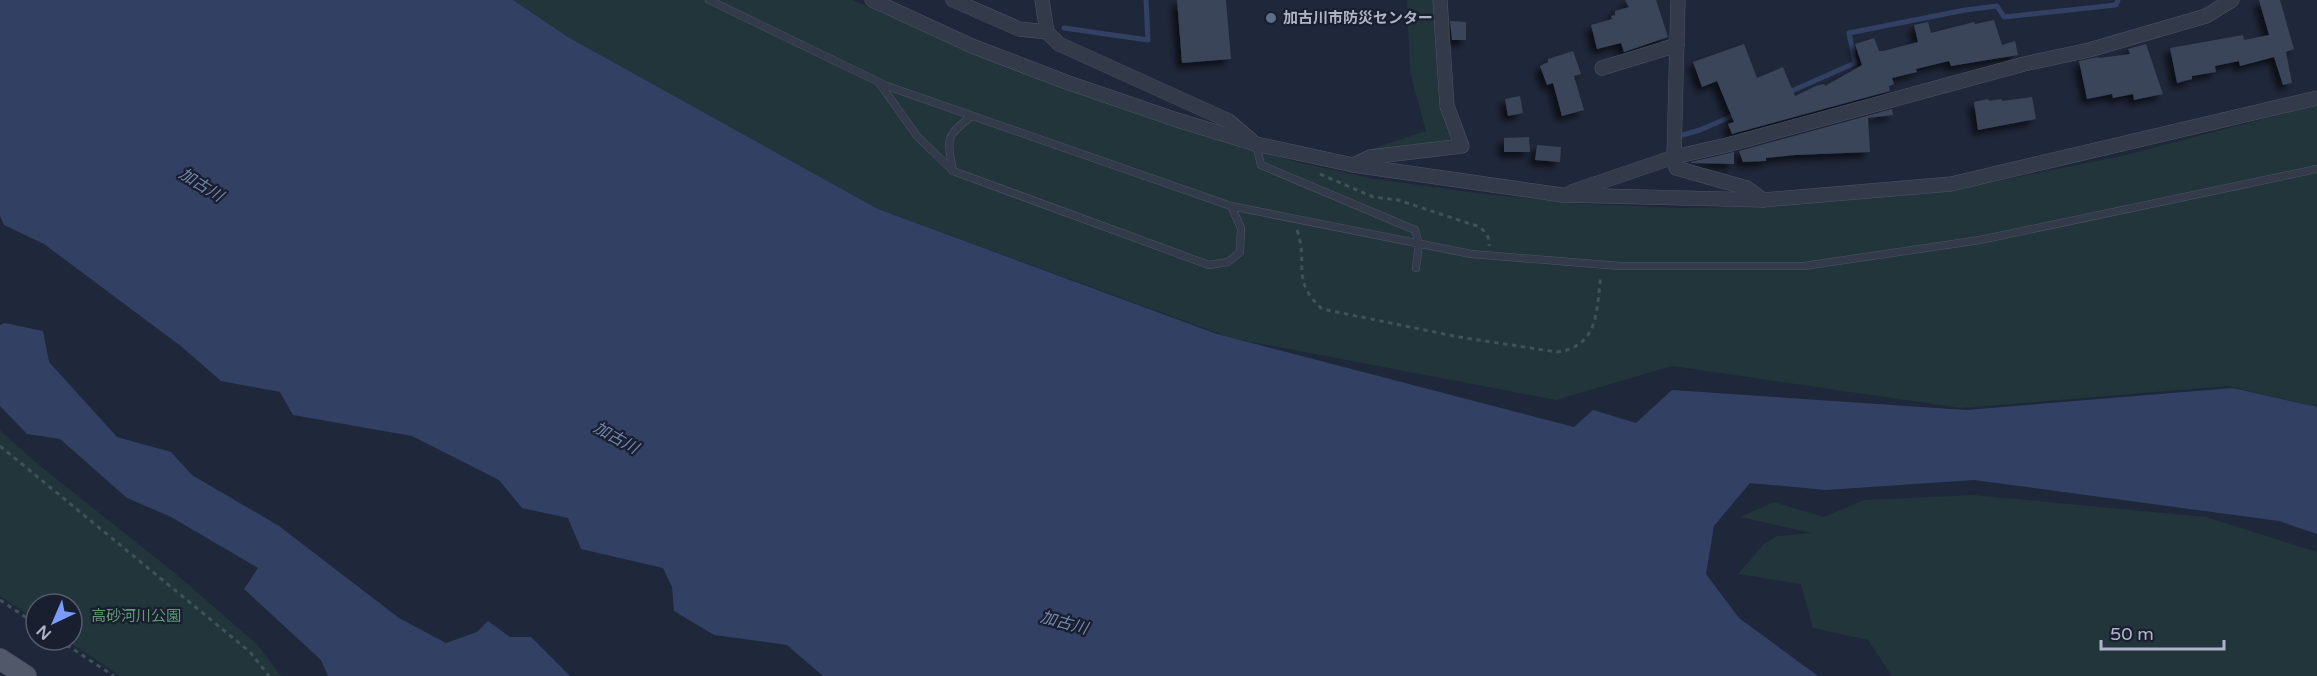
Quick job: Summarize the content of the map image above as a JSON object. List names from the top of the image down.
{
  "water": ["加古川"],
  "parks": ["高砂河川公園"],
  "places": ["加古川市防災センター"],
  "scale_bar": "50 m",
  "north": "bottom left"
}
